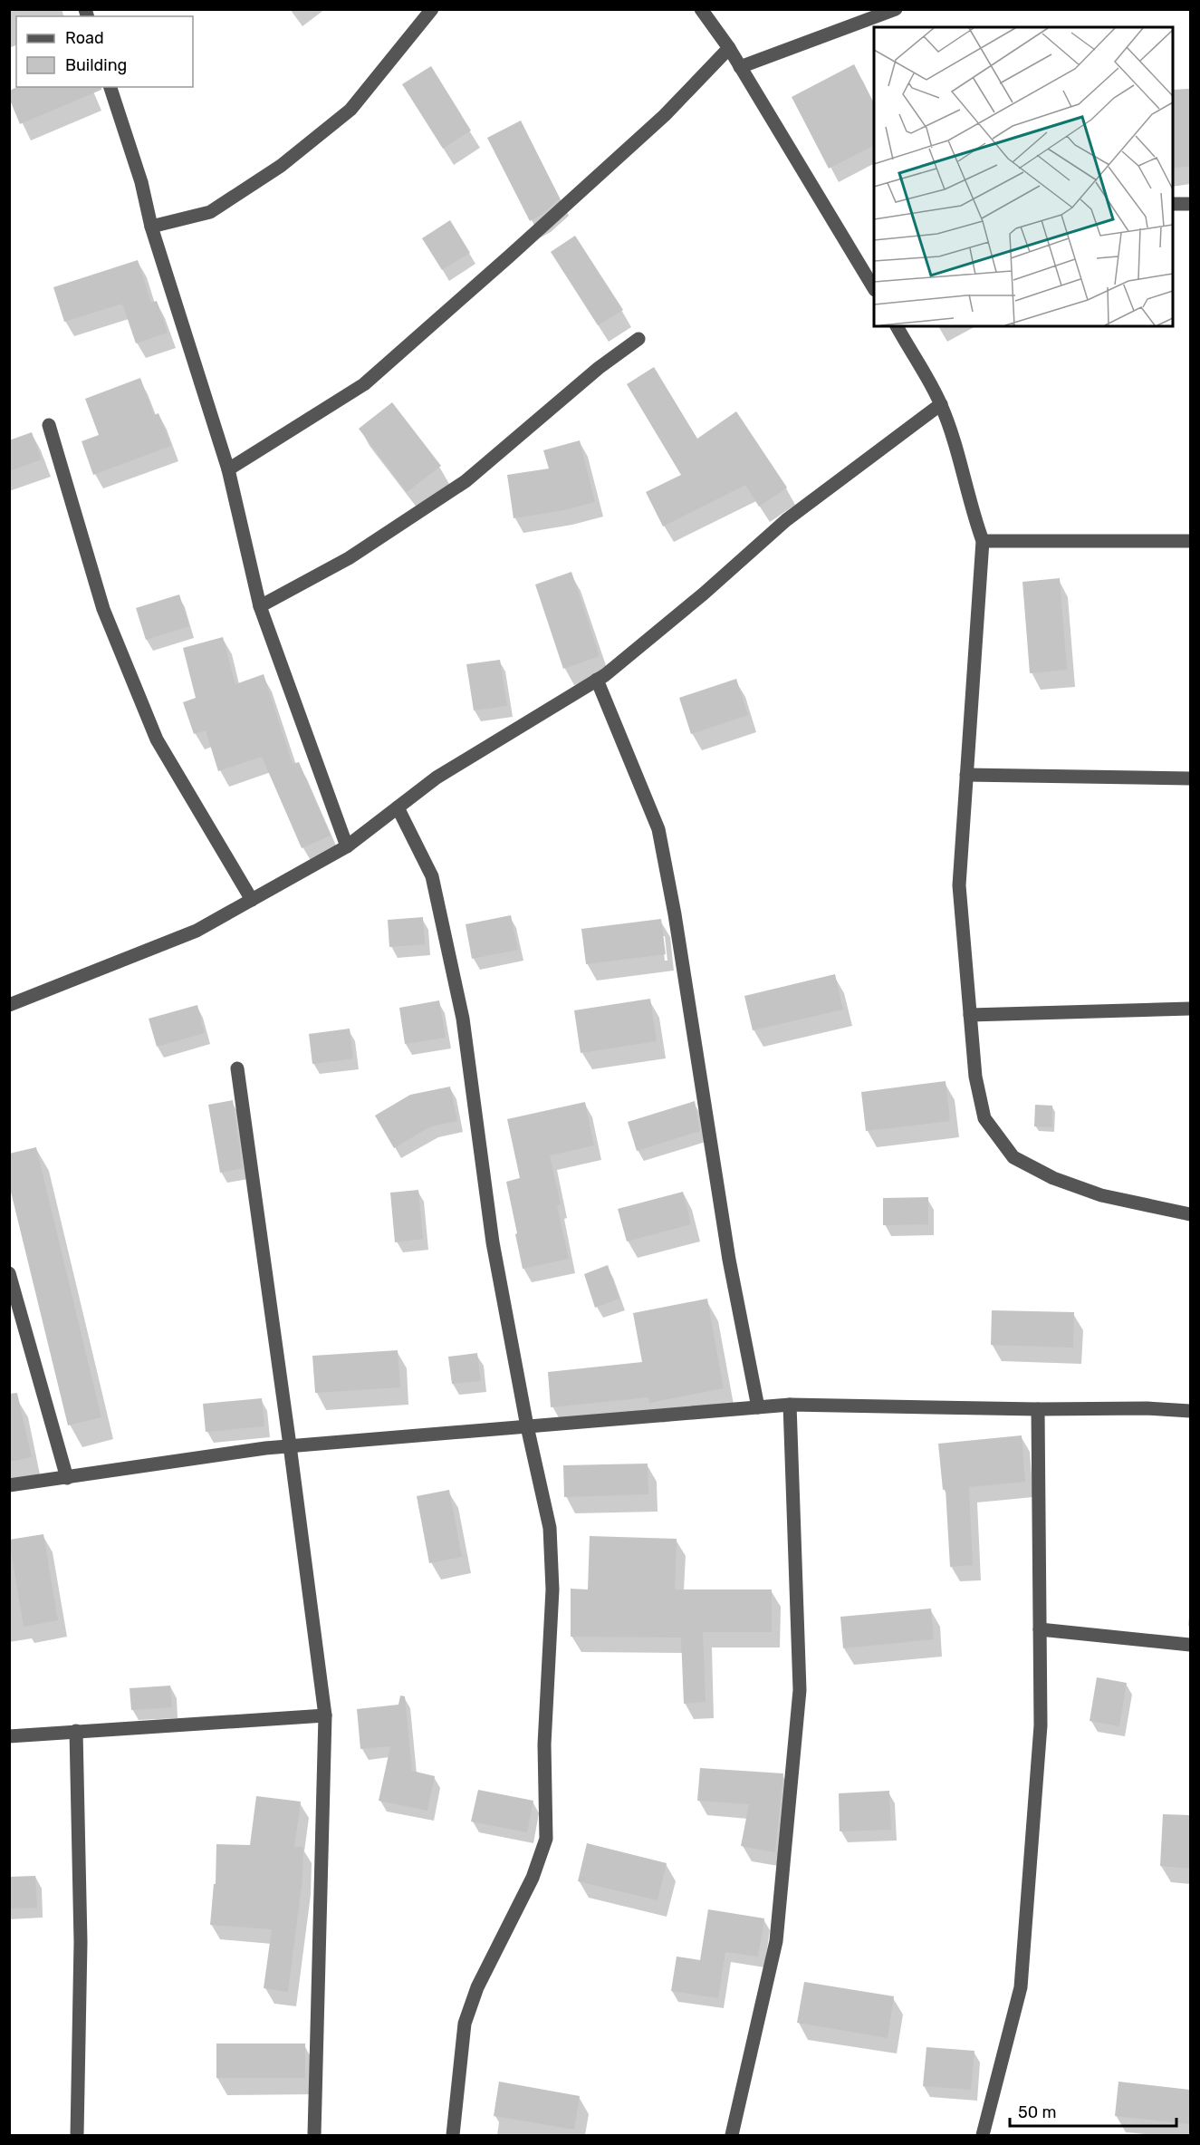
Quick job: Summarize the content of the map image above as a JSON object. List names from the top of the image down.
{
  "legend": ["Road", "Building"],
  "scale_bar": "50 m"
}
